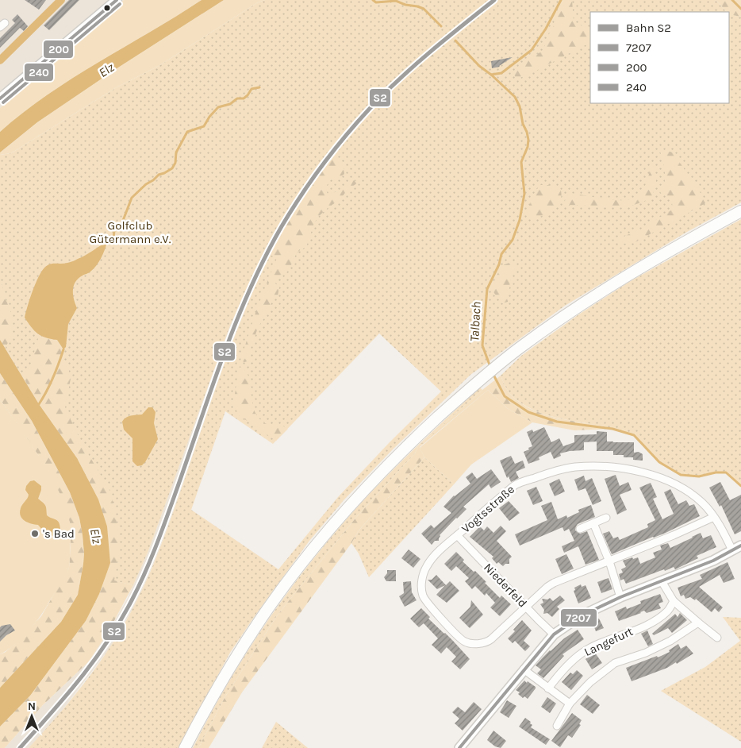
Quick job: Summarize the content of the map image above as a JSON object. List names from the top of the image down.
{
  "streets": {
    "street": ["Vogtsstraße", "Niederfeld", "Langefurt"]
  },
  "crossings": [
    ["Vogtsstraße", "Niederfeld"]
  ],
  "water": ["Elz", "Talbach"],
  "parks": ["Golfclub Gütermann e.V."],
  "places": ["'s Bad"],
  "lines": [
    "rail line S2",
    "transit line 200",
    "transit line 240",
    "transit line 7207"
  ],
  "legend": [
    "Bahn S2",
    "7207",
    "200",
    "240"
  ],
  "north": "top"
}
